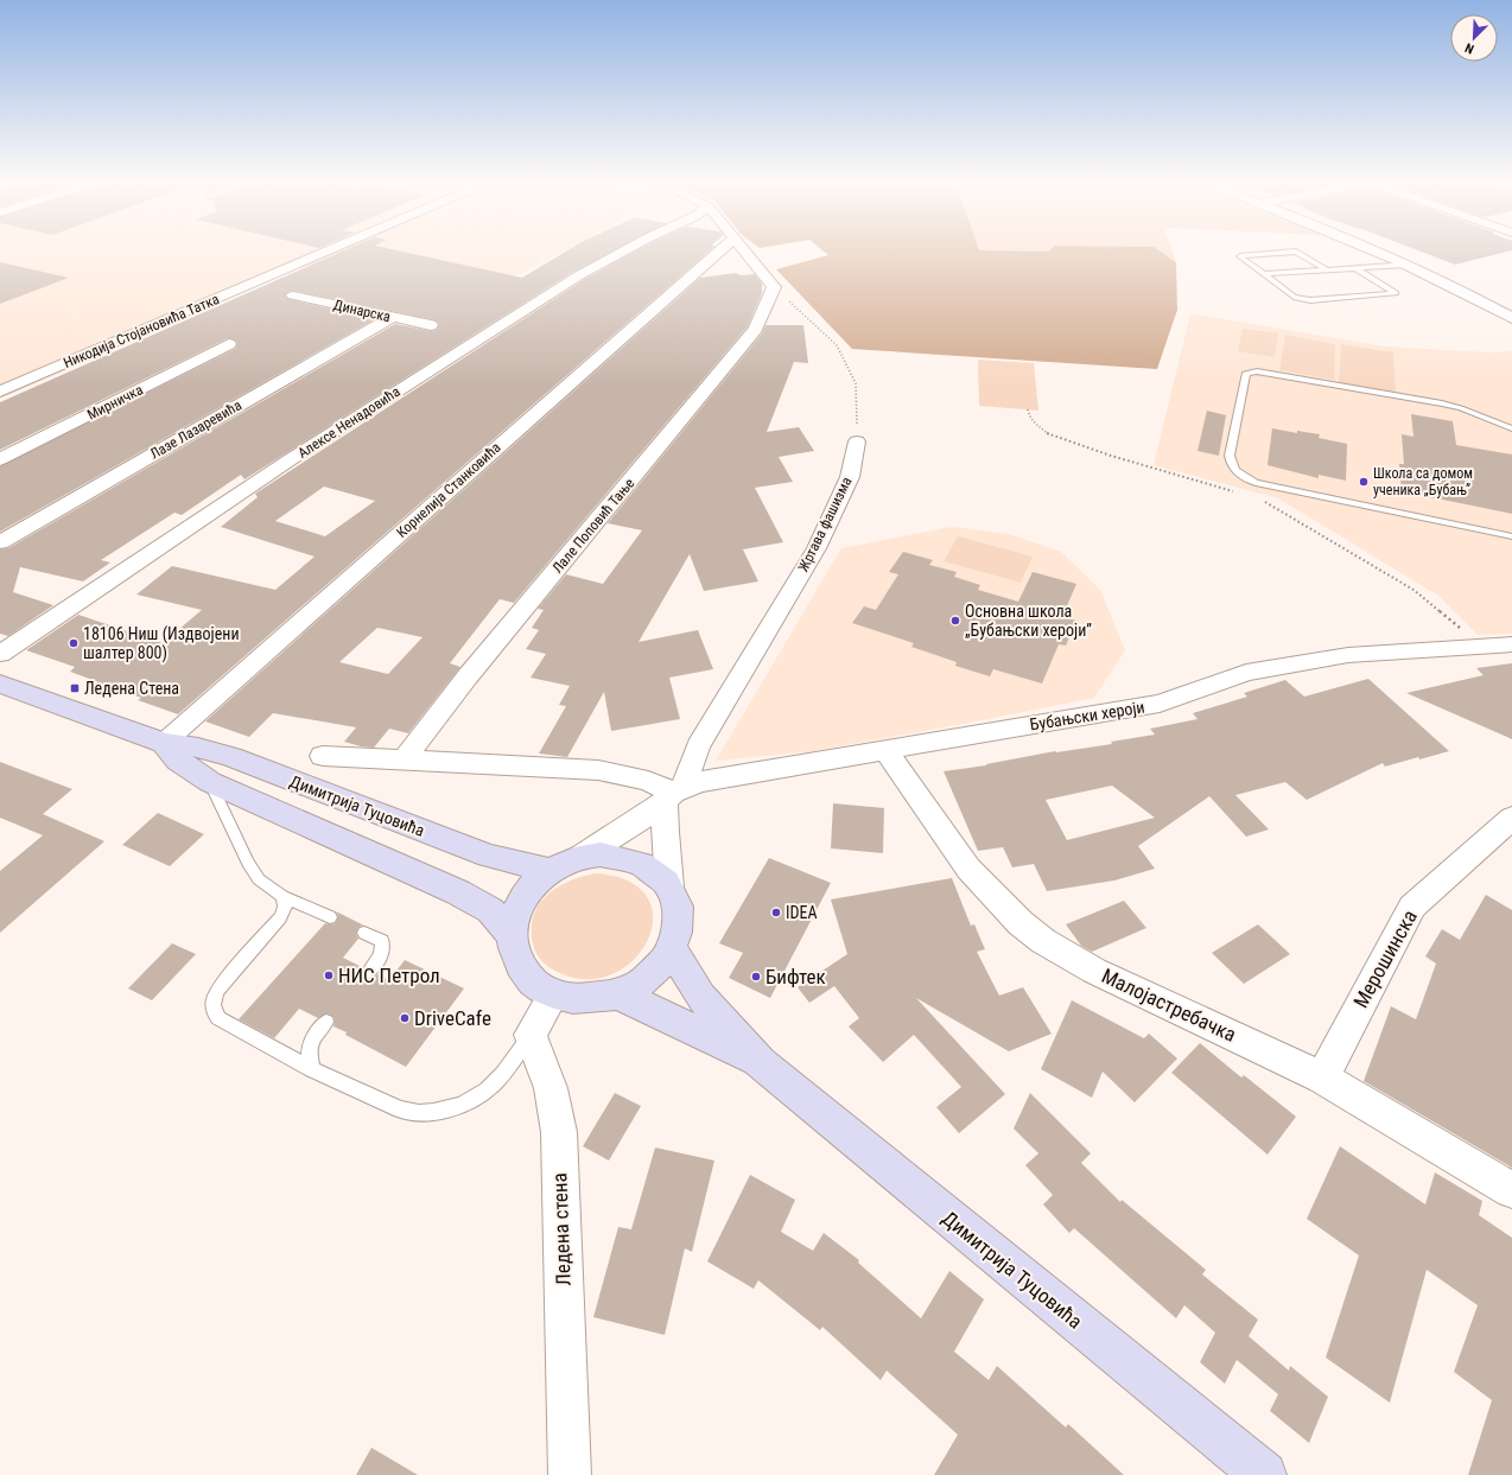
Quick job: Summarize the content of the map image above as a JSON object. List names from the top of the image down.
{
  "streets": {
    "main road": ["Димитрија Туцовића"],
    "street": [
      "Динарска",
      "Никодија Стојановића Татка",
      "Мирничка",
      "Алексе Ненадовића",
      "Лазе Лазаревића",
      "Корнелија Станковића",
      "Жртава фашизма",
      "Лале Поповић Тање",
      "Бубањски хероји",
      "Мерошинска",
      "Малојастребачка",
      "Ледена стена"
    ]
  },
  "crossings": [
    ["Динарска", "Лазе Лазаревића"],
    ["Корнелија Станковића", "Димитрија Туцовића"],
    ["Жртава фашизма", "Бубањски хероји"],
    ["Жртава фашизма", "Димитрија Туцовића"],
    ["Лале Поповић Тање", "Димитрија Туцовића"],
    ["Бубањски хероји", "Димитрија Туцовића"],
    ["Бубањски хероји", "Малојастребачка"],
    ["Мерошинска", "Малојастребачка"]
  ],
  "places": {
    "other": [
      "Школа са домом ученика „Бубањ”",
      "Основна школа „Бубањски хероји”",
      "18106 Ниш (Издвојени шалтер 800)",
      "IDEA",
      "НИС Петрол",
      "Бифтек",
      "DriveCafe"
    ],
    "transit": ["Ледена Стена"]
  },
  "north": "bottom left"
}
